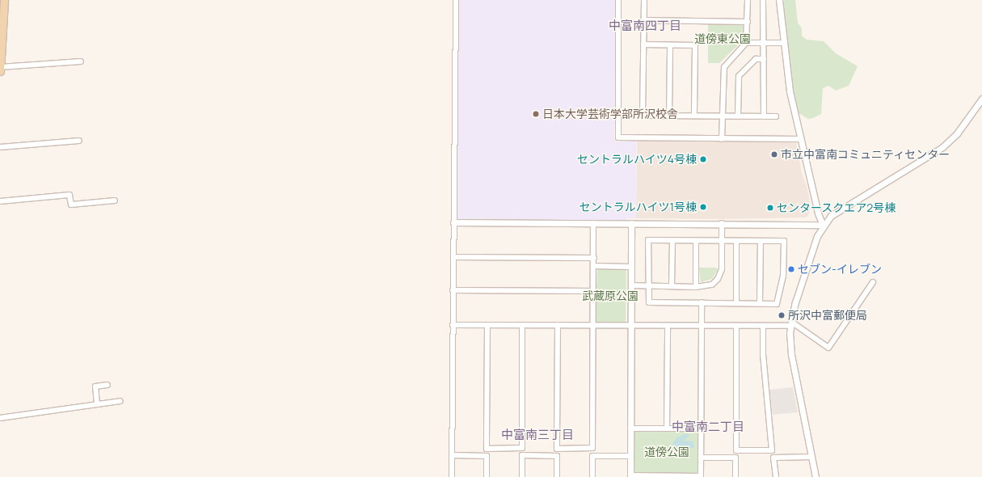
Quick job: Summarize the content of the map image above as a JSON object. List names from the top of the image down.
{
  "districts": ["中富南四丁目", "中富南二丁目", "中富南三丁目"],
  "parks": ["道傍東公園", "武蔵原公園", "道傍公園"],
  "places": [
    "日本大学芸術学部所沢校舎",
    "市立中富南コミュニティセンター",
    "セントラルハイツ4号棟",
    "セントラルハイツ1号棟",
    "センタースクエア2号棟",
    "セブン-イレブン",
    "所沢中富郵便局"
  ]
}
